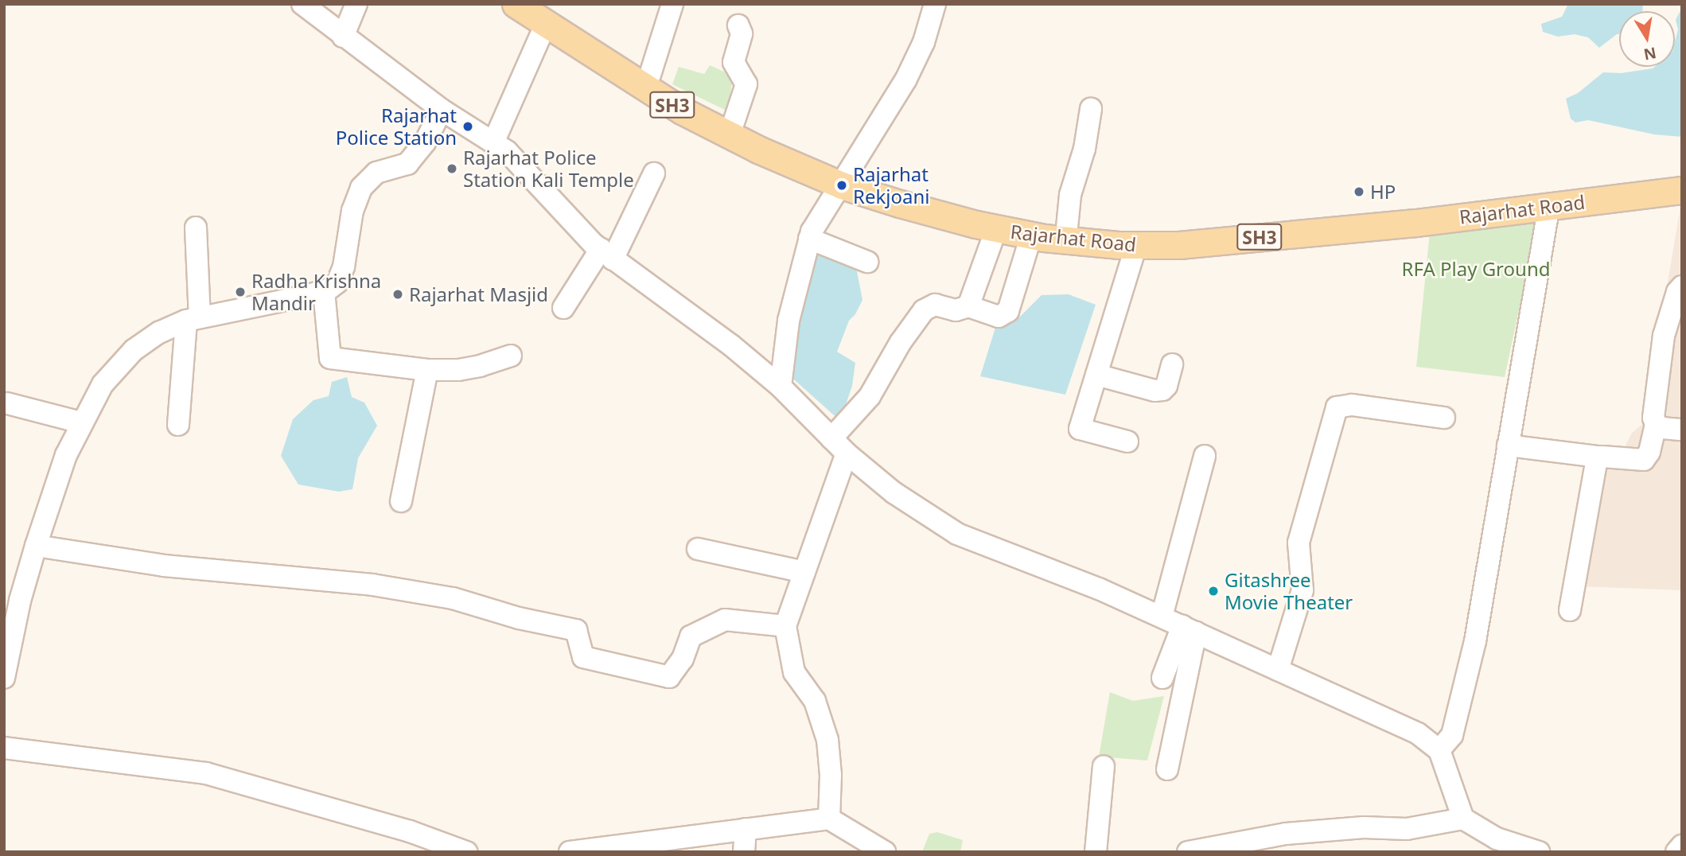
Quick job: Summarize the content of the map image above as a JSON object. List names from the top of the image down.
{
  "streets": {
    "main road": ["SH3", "Rajarhat Road"]
  },
  "parks": ["RFA Play Ground"],
  "places": [
    "Rajarhat Police Station",
    "Rajarhat Police Station Kali Temple",
    "Rajarhat Rekjoani",
    "HP",
    "Radha Krishna Mandir",
    "Rajarhat Masjid",
    "Gitashree Movie Theater"
  ],
  "north": "bottom"
}
